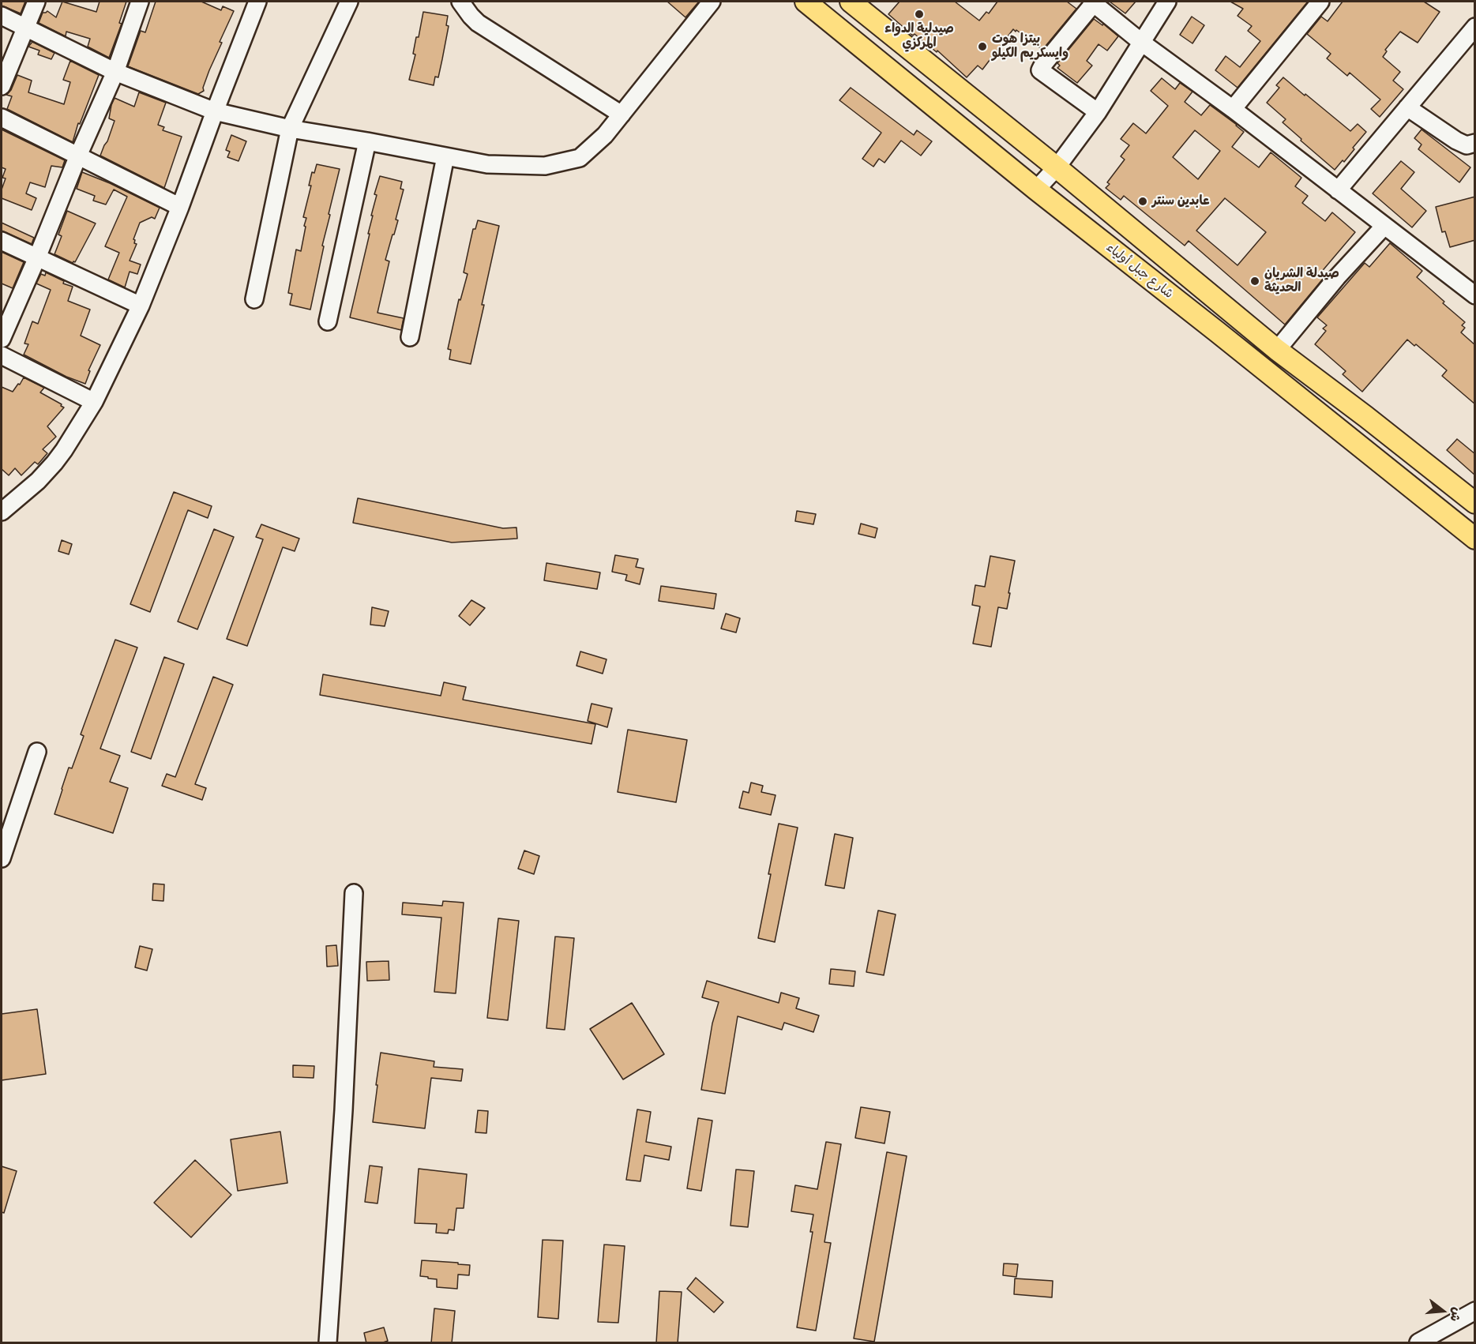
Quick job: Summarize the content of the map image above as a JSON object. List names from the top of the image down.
{
  "streets": {
    "main road": ["شارع جبل أولياء"]
  },
  "places": [
    "صيدلية الدواء المركزي",
    "بيتزا هوت وايسكريم الكيلو",
    "عابدين سنتر",
    "صيدلة الشريان الحديثة"
  ],
  "north": "right"
}
